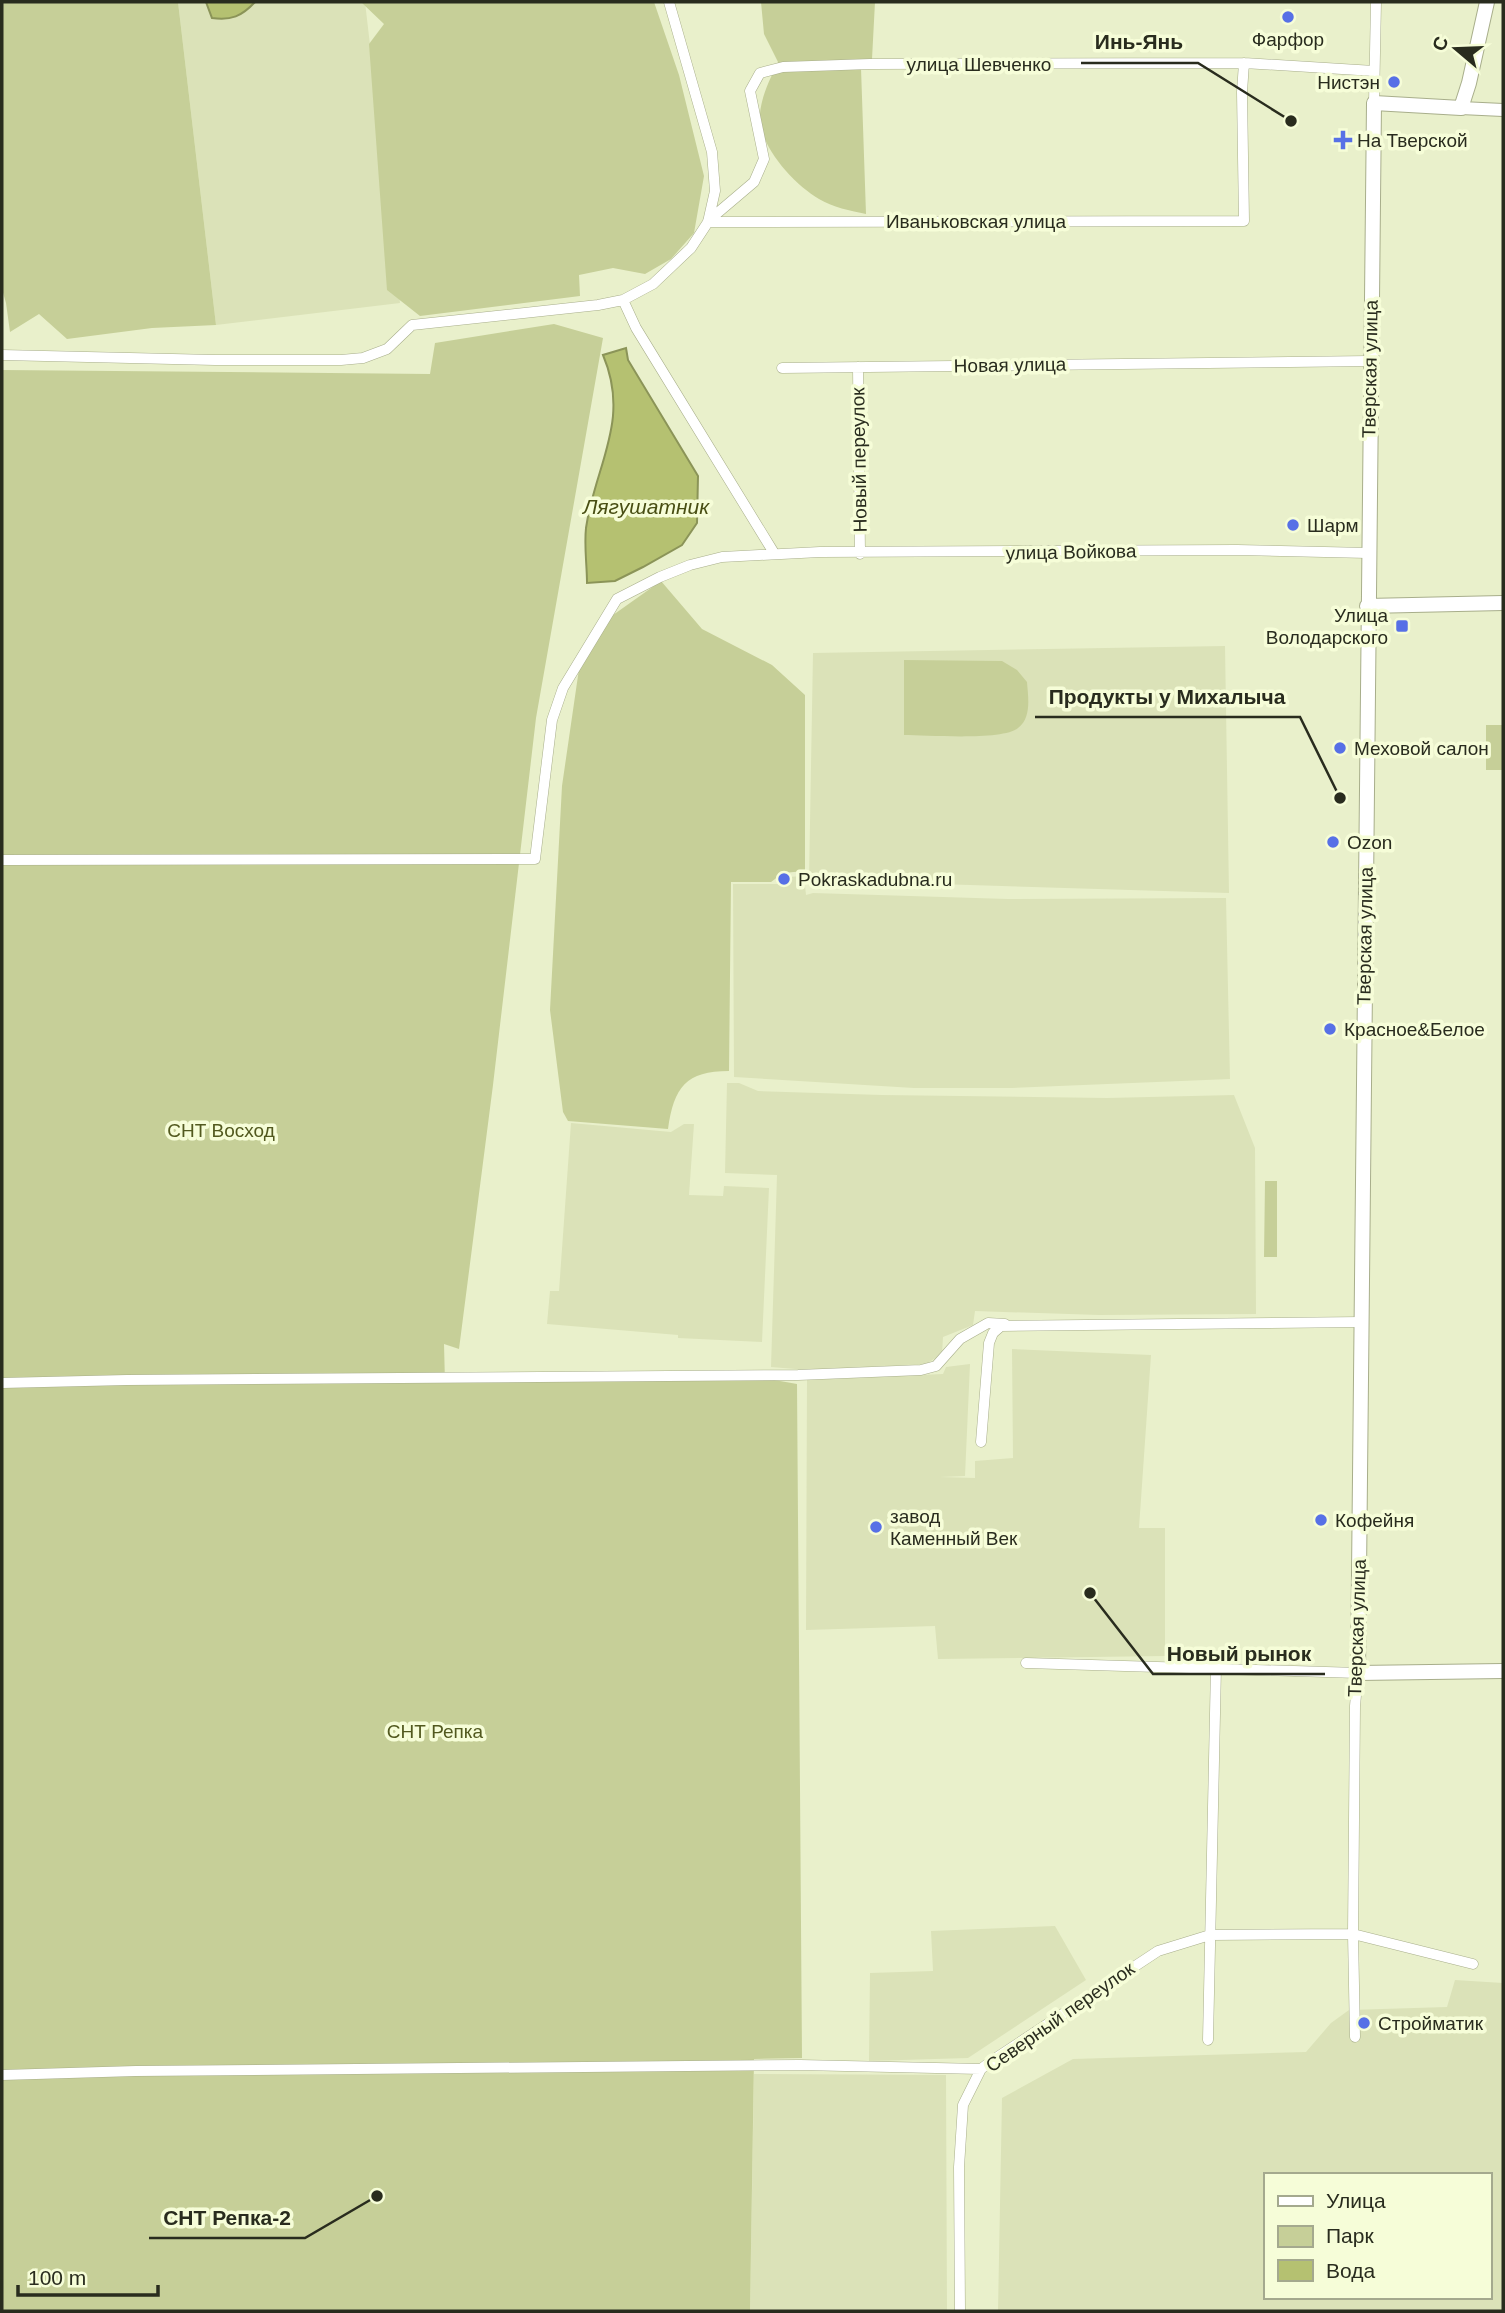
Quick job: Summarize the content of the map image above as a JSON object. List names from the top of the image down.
{
  "streets": {
    "main road": ["Тверская улица"],
    "street": [
      "улица Шевченко",
      "Иваньковская улица",
      "Новая улица",
      "Новый переулок",
      "улица Войкова",
      "Северный переулок"
    ]
  },
  "crossings": [
    ["улица Шевченко", "Иваньковская улица"],
    ["улица Шевченко", "Тверская улица"],
    ["Новая улица", "Тверская улица"],
    ["Новая улица", "Новый переулок"],
    ["Тверская улица", "улица Войкова"],
    ["Тверская улица", "Северный переулок"],
    ["Новый переулок", "улица Войкова"]
  ],
  "water": ["Лягушатник"],
  "parks": ["СНТ Восход", "СНТ Репка"],
  "places": {
    "other": [
      "Фарфор",
      "Нистэн",
      "Инь-Янь",
      "Шарм",
      "Меховой салон",
      "Продукты у Михалыча",
      "Ozon",
      "Pokraskadubna.ru",
      "Красное&Белое",
      "Кофейня",
      "завод Каменный Век",
      "Новый рынок",
      "Стройматик",
      "СНТ Репка-2"
    ],
    "health": ["На Тверской"],
    "transit": ["Улица Володарского"]
  },
  "legend": ["Улица", "Парк", "Вода"],
  "scale_bar": "100 m",
  "north": "left"
}
